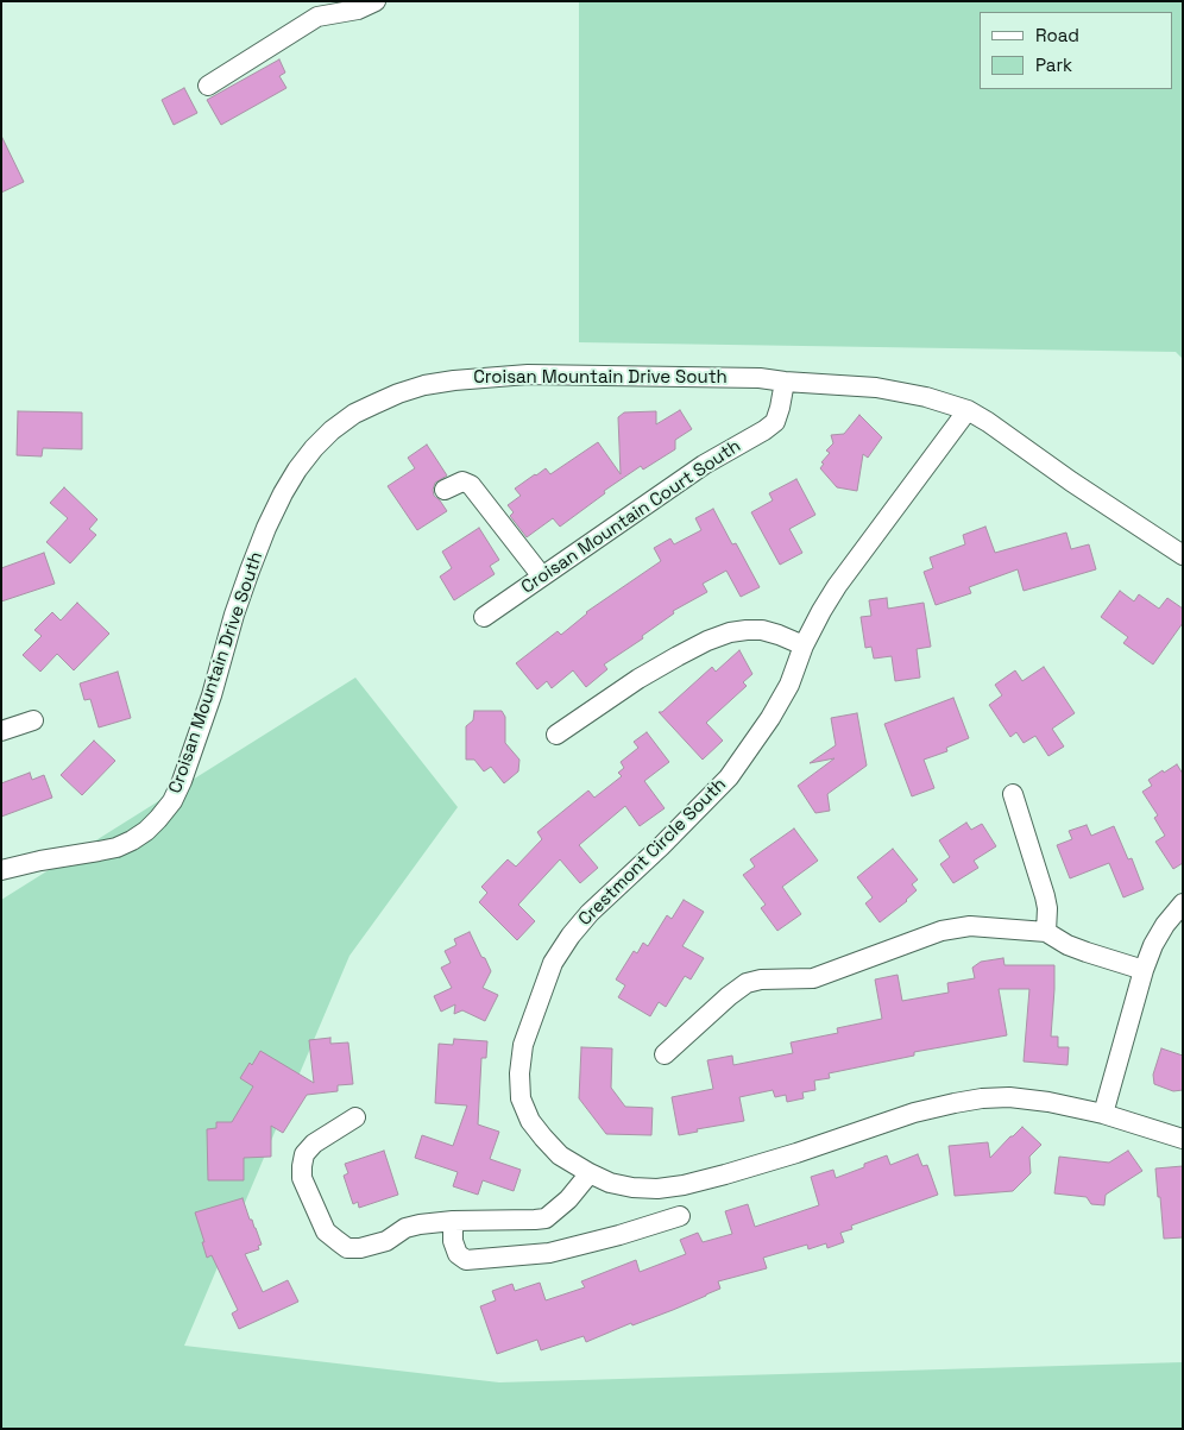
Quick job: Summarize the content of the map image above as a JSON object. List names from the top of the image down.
{
  "streets": {
    "street": ["Croisan Mountain Drive South", "Croisan Mountain Court South", "Crestmont Circle South"]
  },
  "crossings": [
    ["Croisan Mountain Drive South", "Croisan Mountain Court South"],
    ["Croisan Mountain Drive South", "Crestmont Circle South"]
  ],
  "legend": ["Road", "Park"]
}
